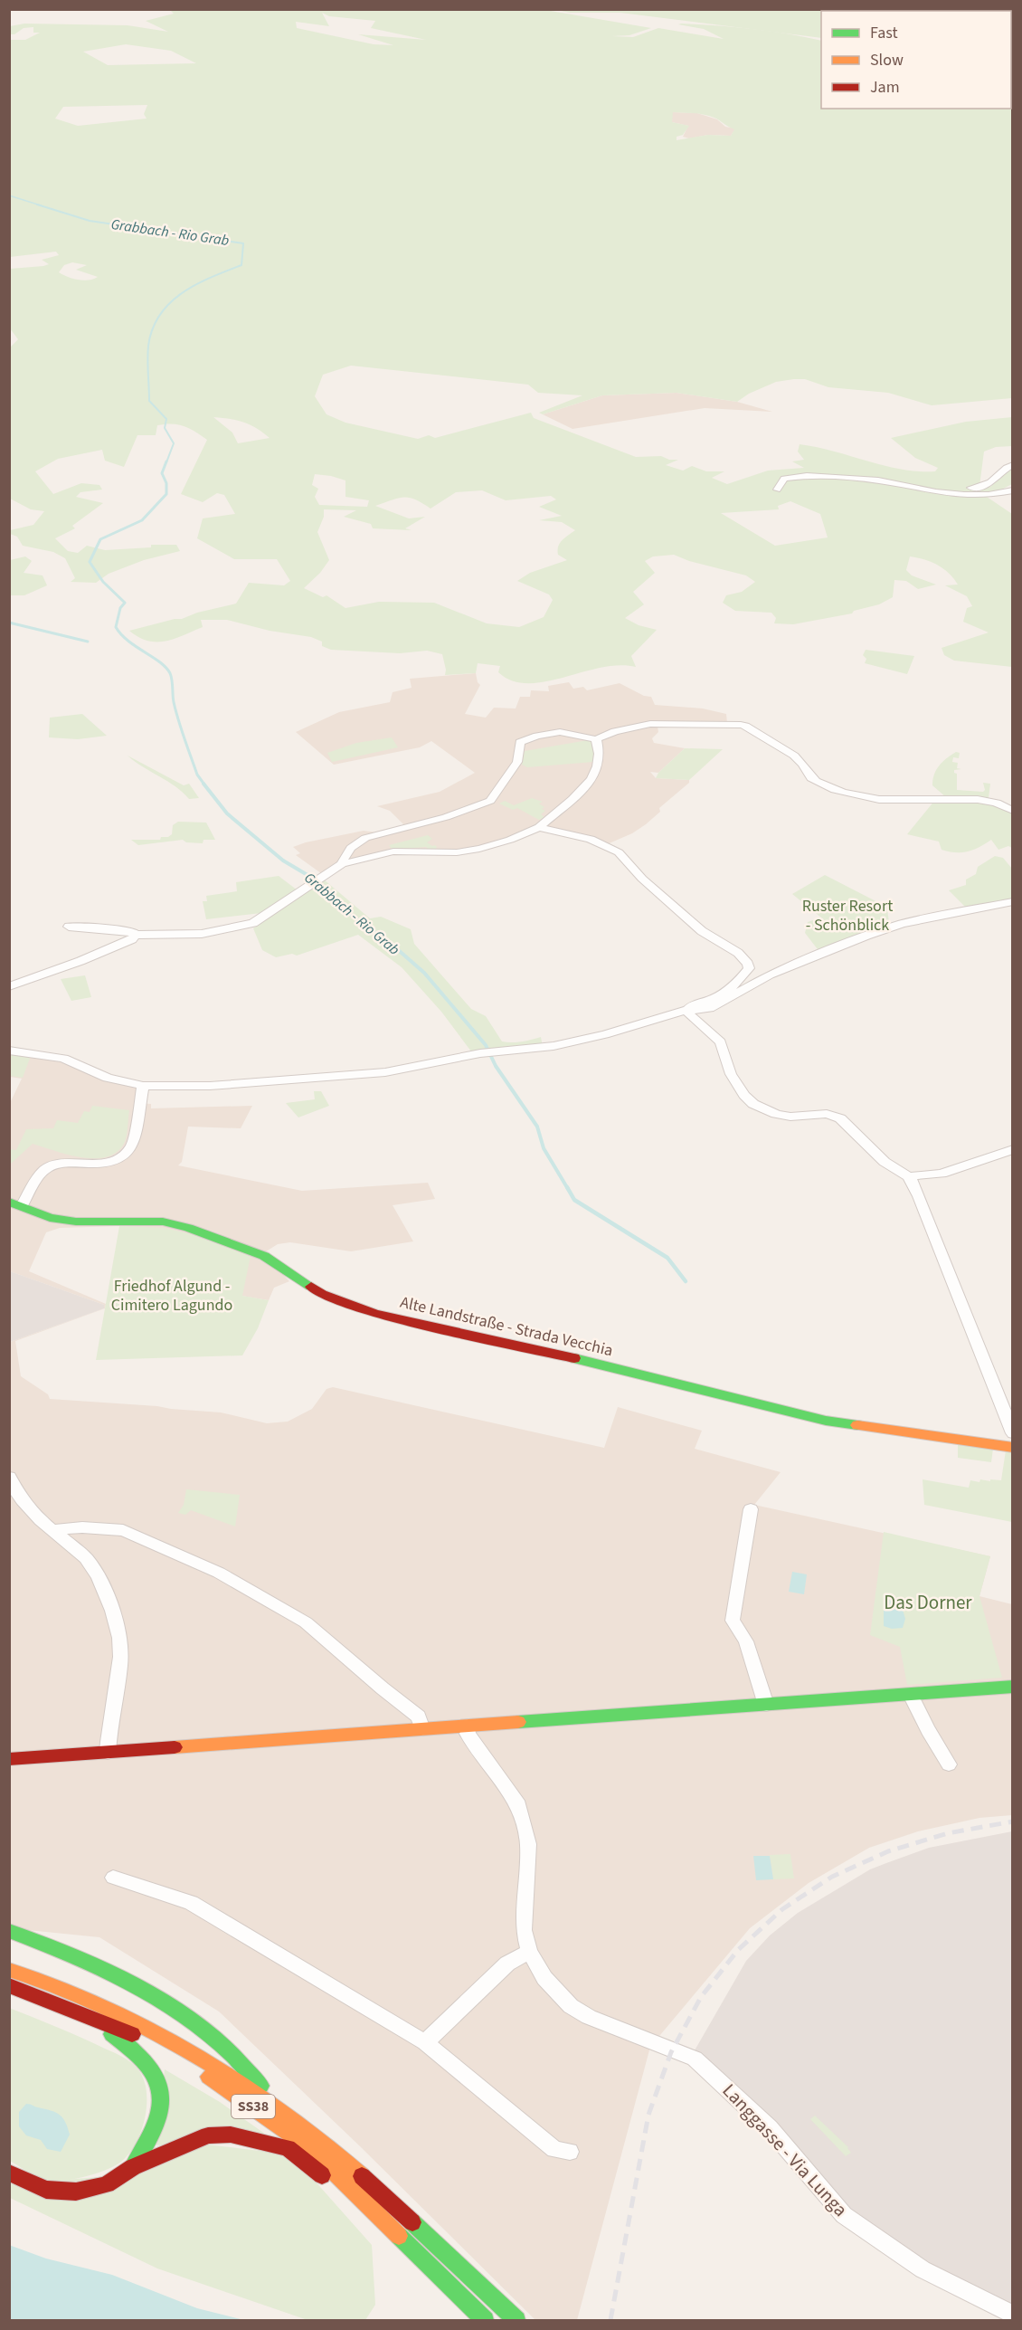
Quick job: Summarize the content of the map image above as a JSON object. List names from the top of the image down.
{
  "streets": {
    "main road": ["Alte Landstraße - Strada Vecchia", "SS38"],
    "street": ["Langgasse - Via Lunga"]
  },
  "water": ["Grabbach - Rio Grab"],
  "parks": ["Ruster Resort - Schönblick", "Friedhof Algund - Cimitero Lagundo", "Das Dorner"],
  "legend": ["Fast", "Slow", "Jam"]
}
